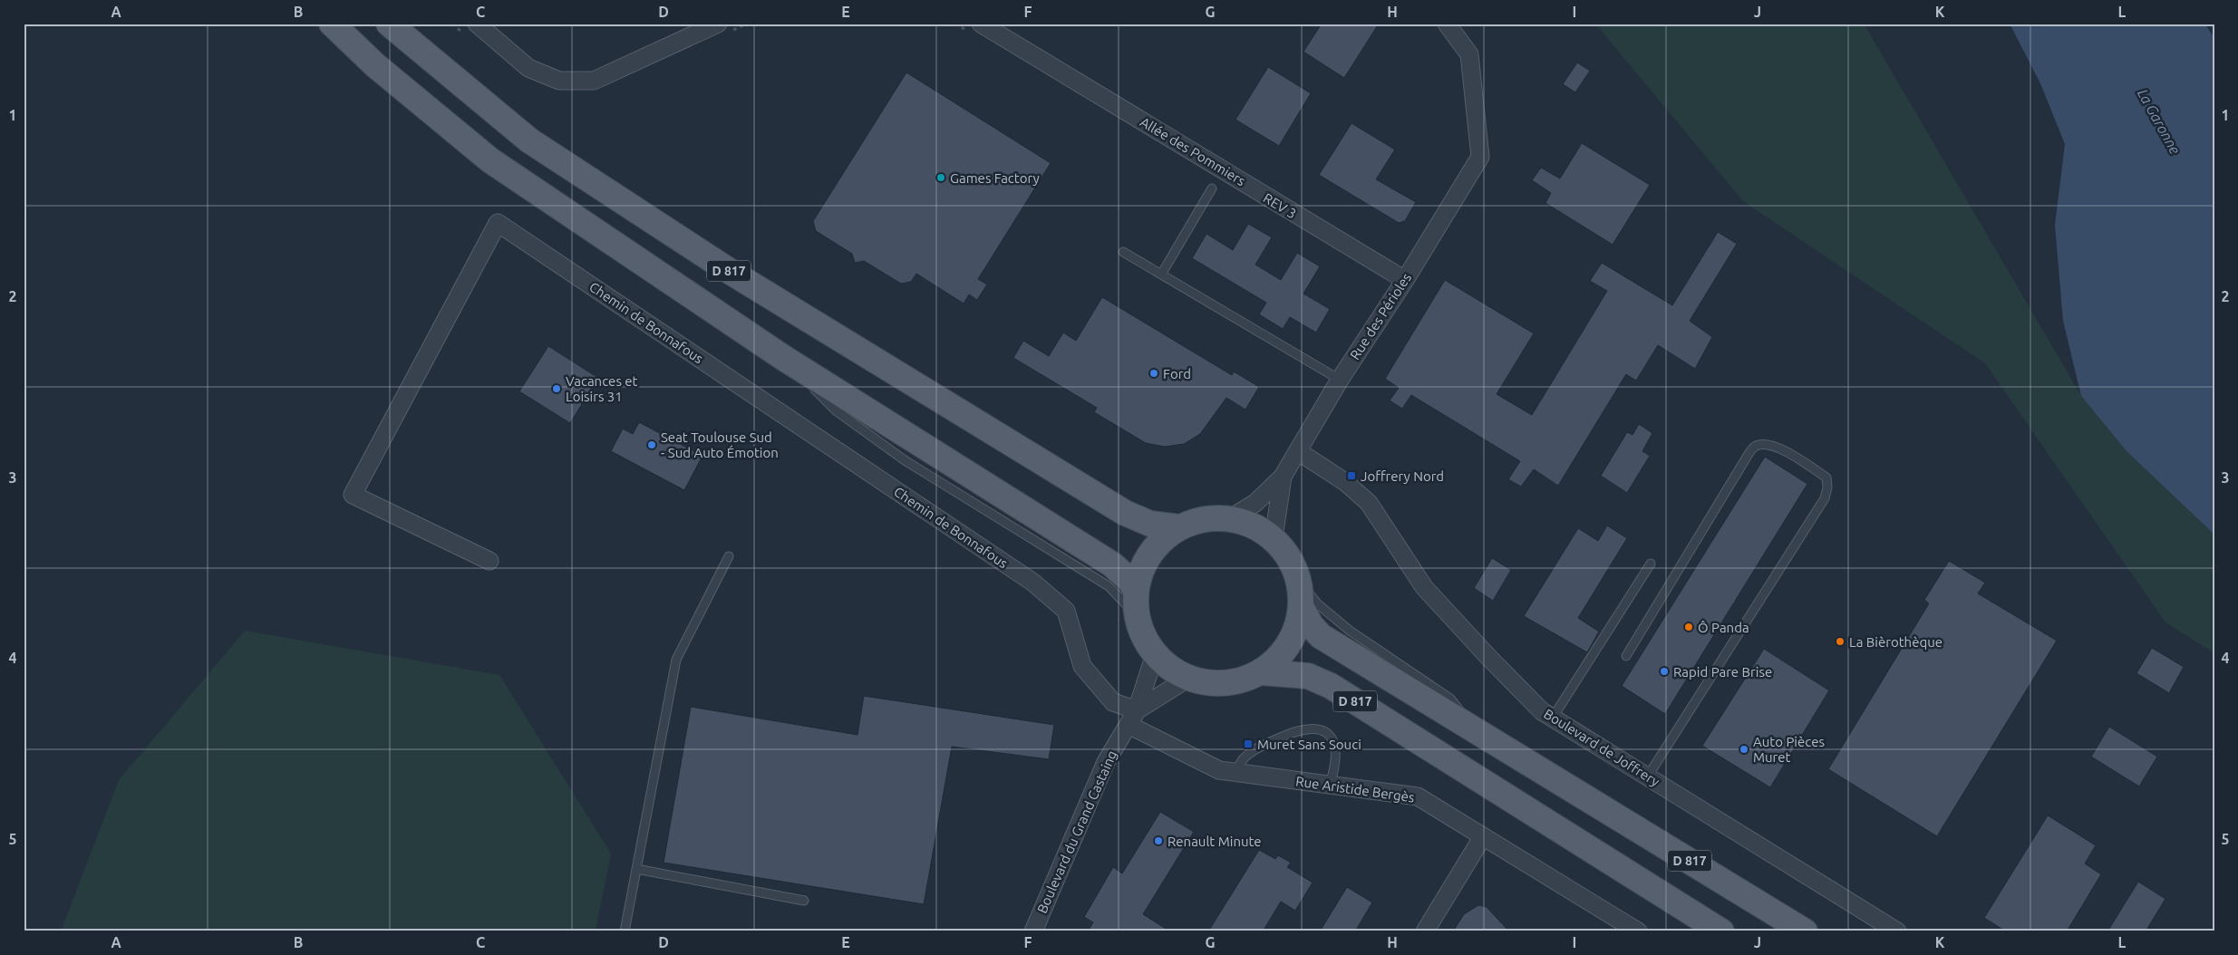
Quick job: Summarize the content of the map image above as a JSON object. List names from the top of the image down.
{
  "streets": {
    "main road": ["D 817"],
    "street": [
      "Allée des Pommiers",
      "Rue des Périoles",
      "Chemin de Bonnafous",
      "Boulevard de Joffrery",
      "Rue Aristide Bergès",
      "Boulevard du Grand Castaing"
    ]
  },
  "crossings": [
    ["Allée des Pommiers", "Rue des Périoles"],
    ["Rue des Périoles", "Boulevard de Joffrery"],
    ["Chemin de Bonnafous", "Rue Aristide Bergès"],
    ["Chemin de Bonnafous", "Boulevard du Grand Castaing"],
    ["Rue Aristide Bergès", "Boulevard du Grand Castaing"]
  ],
  "water": ["La Garonne"],
  "places": {
    "other": [
      "Games Factory",
      "Ford",
      "Vacances et Loisirs 31",
      "Seat Toulouse Sud - Sud Auto Émotion",
      "Ô Panda",
      "La Bièrothèque",
      "Rapid Pare Brise",
      "Auto Pièces Muret",
      "Renault Minute"
    ],
    "transit": ["Joffrery Nord", "Muret Sans Souci"]
  },
  "grid": {
    "columns": [
      "A",
      "B",
      "C",
      "D",
      "E",
      "F",
      "G",
      "H",
      "I",
      "J",
      "K",
      "L"
    ],
    "rows": [
      "1",
      "2",
      "3",
      "4",
      "5"
    ]
  }
}
